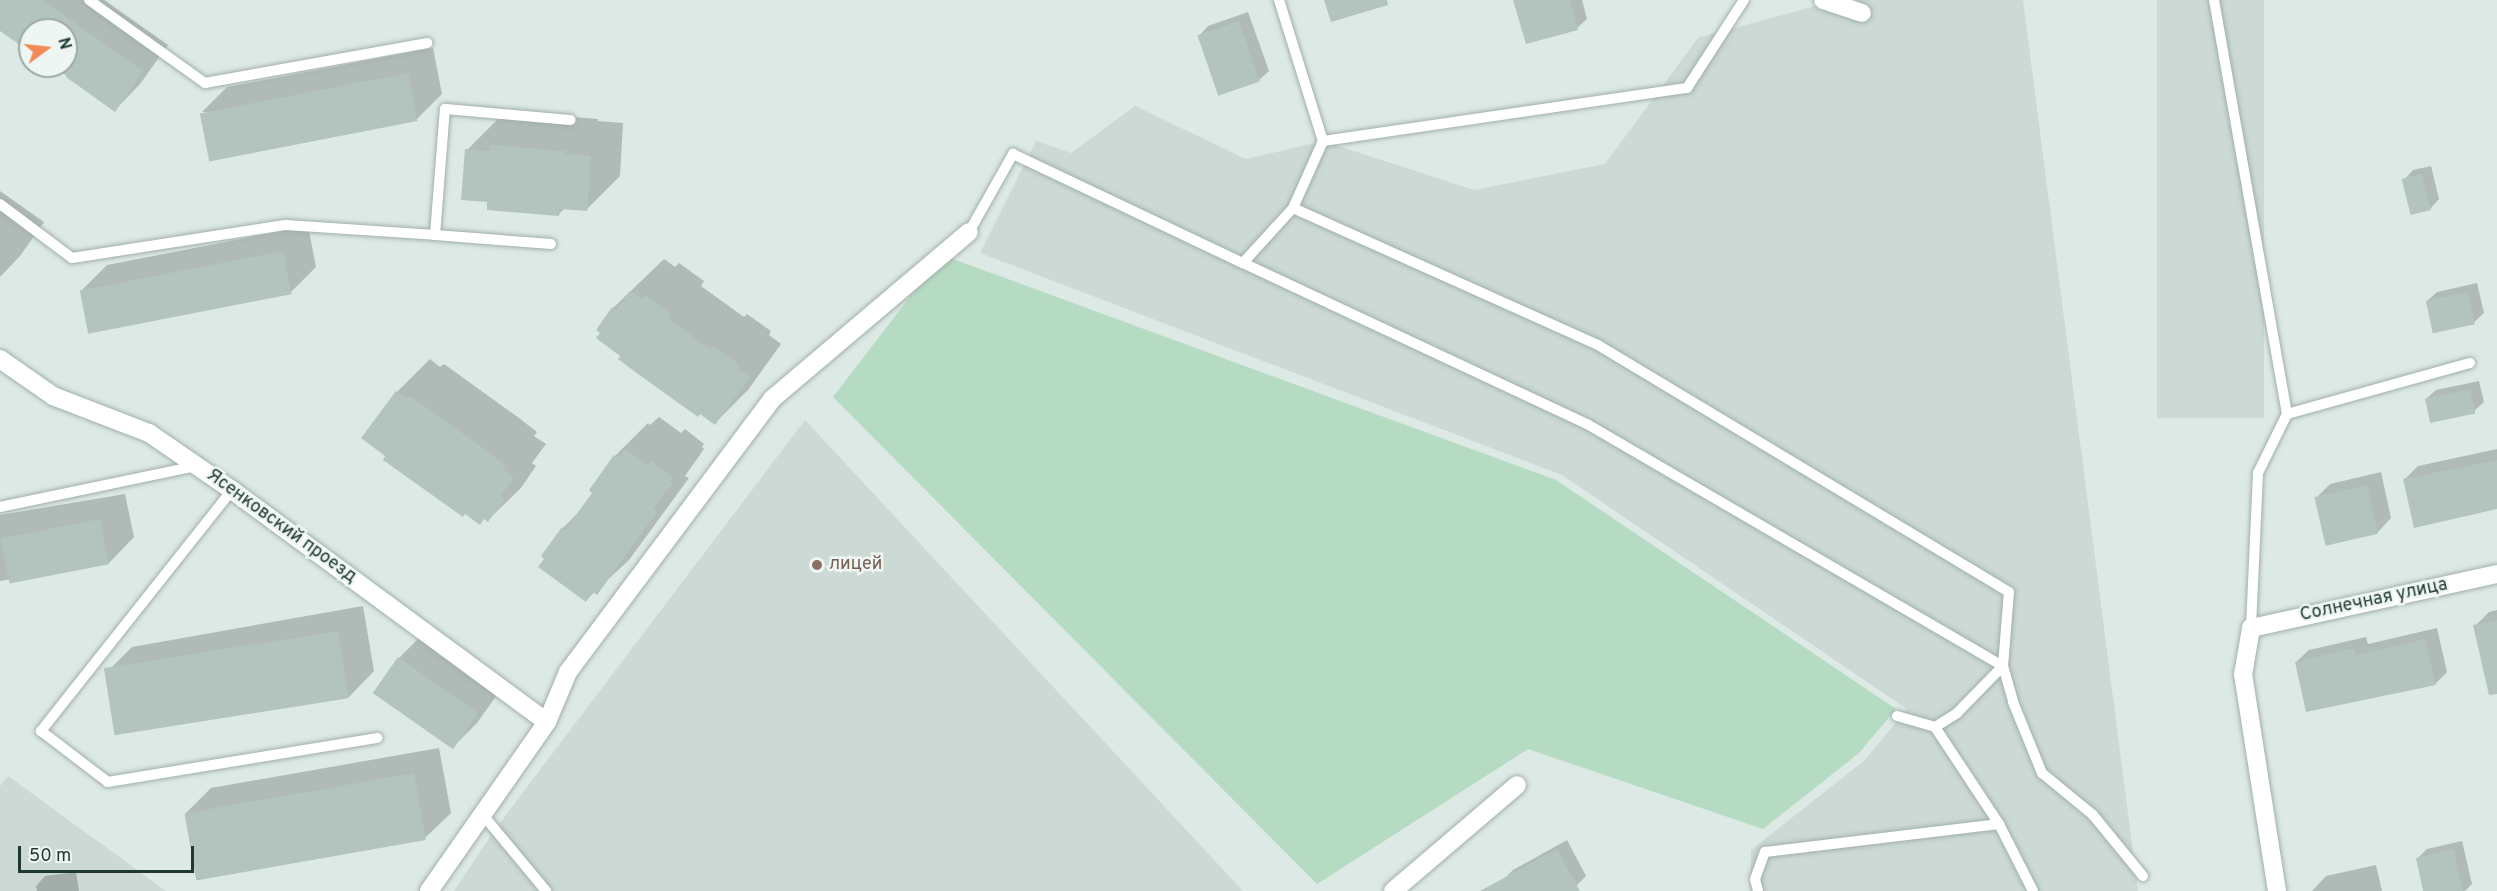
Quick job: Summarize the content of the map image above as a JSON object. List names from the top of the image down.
{
  "streets": {
    "street": ["Ясенковский проезд", "Солнечная улица"]
  },
  "places": ["лицей"],
  "scale_bar": "50 m",
  "north": "right"
}
